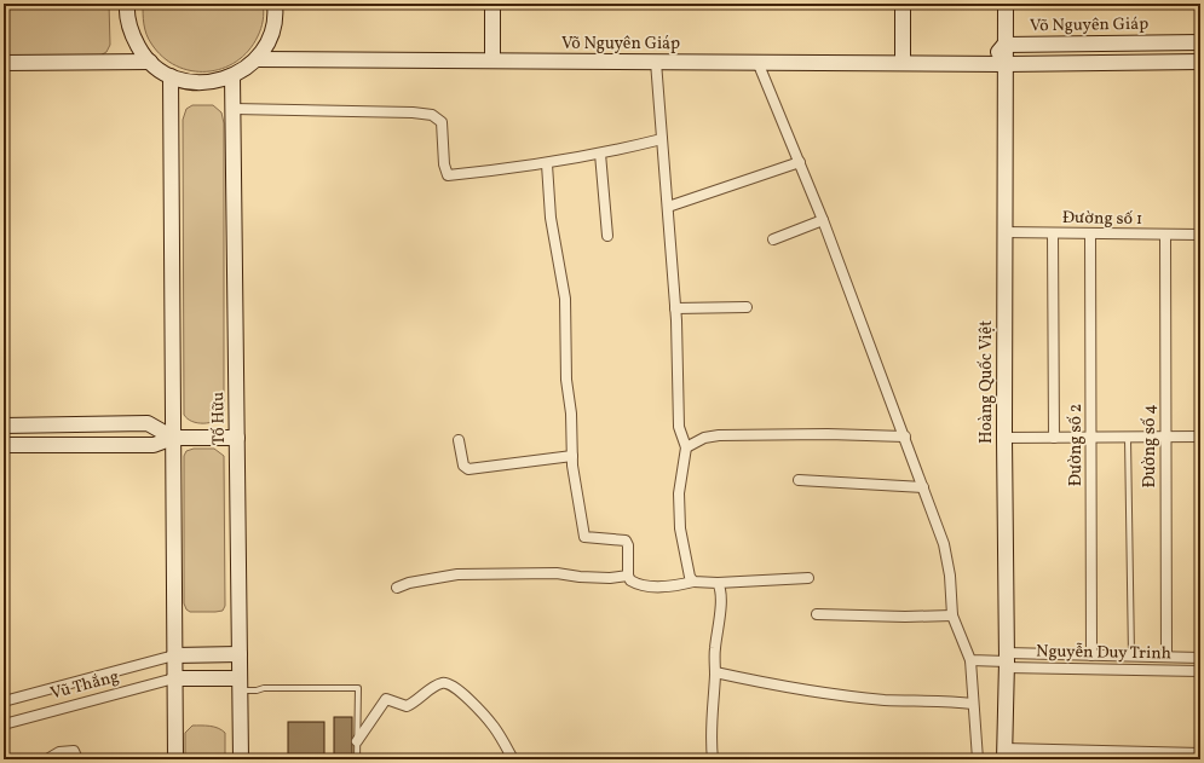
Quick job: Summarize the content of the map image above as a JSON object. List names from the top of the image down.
{
  "streets": {
    "street": [
      "Võ Nguyên Giáp",
      "Đường số 1",
      "Hoàng Quốc Việt",
      "Tố Hữu",
      "Đường số 2",
      "Đường số 4",
      "Nguyễn Duy Trinh",
      "Vũ Thắng"
    ]
  },
  "crossings": [
    ["Võ Nguyên Giáp", "Hoàng Quốc Việt"],
    ["Đường số 1", "Hoàng Quốc Việt"],
    ["Đường số 1", "Đường số 2"],
    ["Đường số 1", "Đường số 4"],
    ["Hoàng Quốc Việt", "Nguyễn Duy Trinh"],
    ["Đường số 2", "Nguyễn Duy Trinh"],
    ["Đường số 4", "Nguyễn Duy Trinh"]
  ]
}
